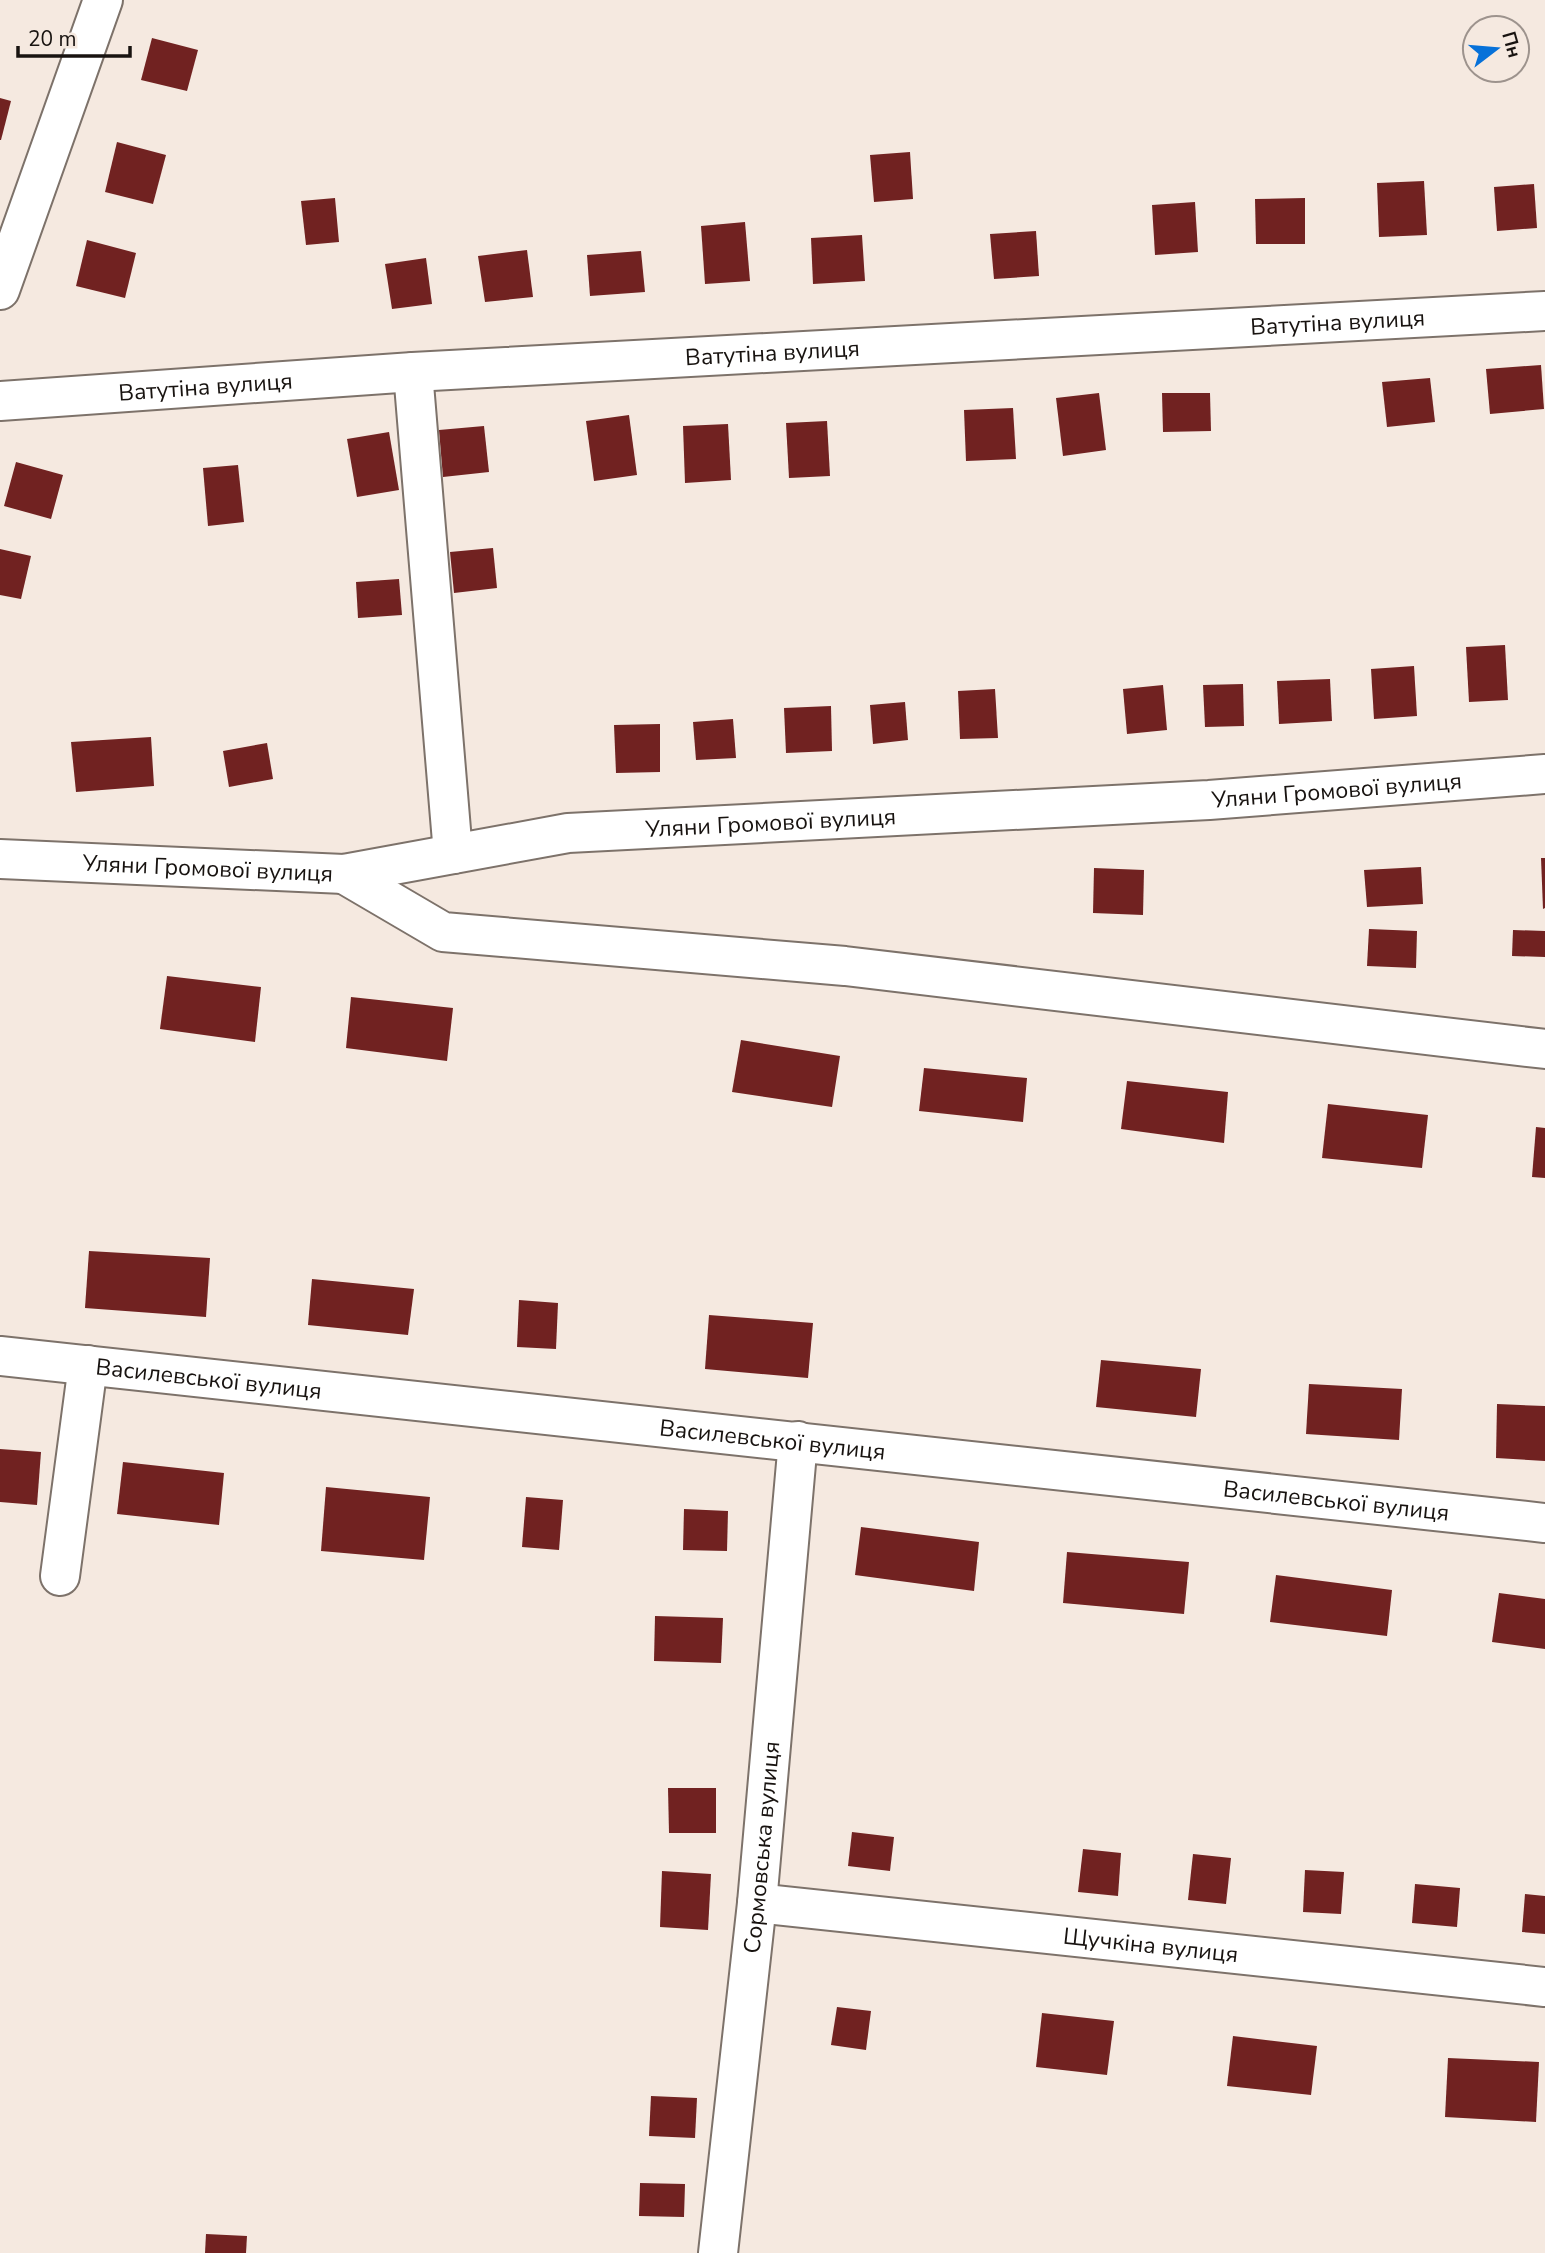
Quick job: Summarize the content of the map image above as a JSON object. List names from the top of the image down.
{
  "streets": {
    "street": [
      "Ватутіна вулиця",
      "Уляни Громової вулиця",
      "Василевської вулиця",
      "Сормовська вулиця",
      "Щучкіна вулиця"
    ]
  },
  "crossings": [
    ["Василевської вулиця", "Сормовська вулиця"],
    ["Сормовська вулиця", "Щучкіна вулиця"]
  ],
  "scale_bar": "20 m",
  "north": "right"
}
